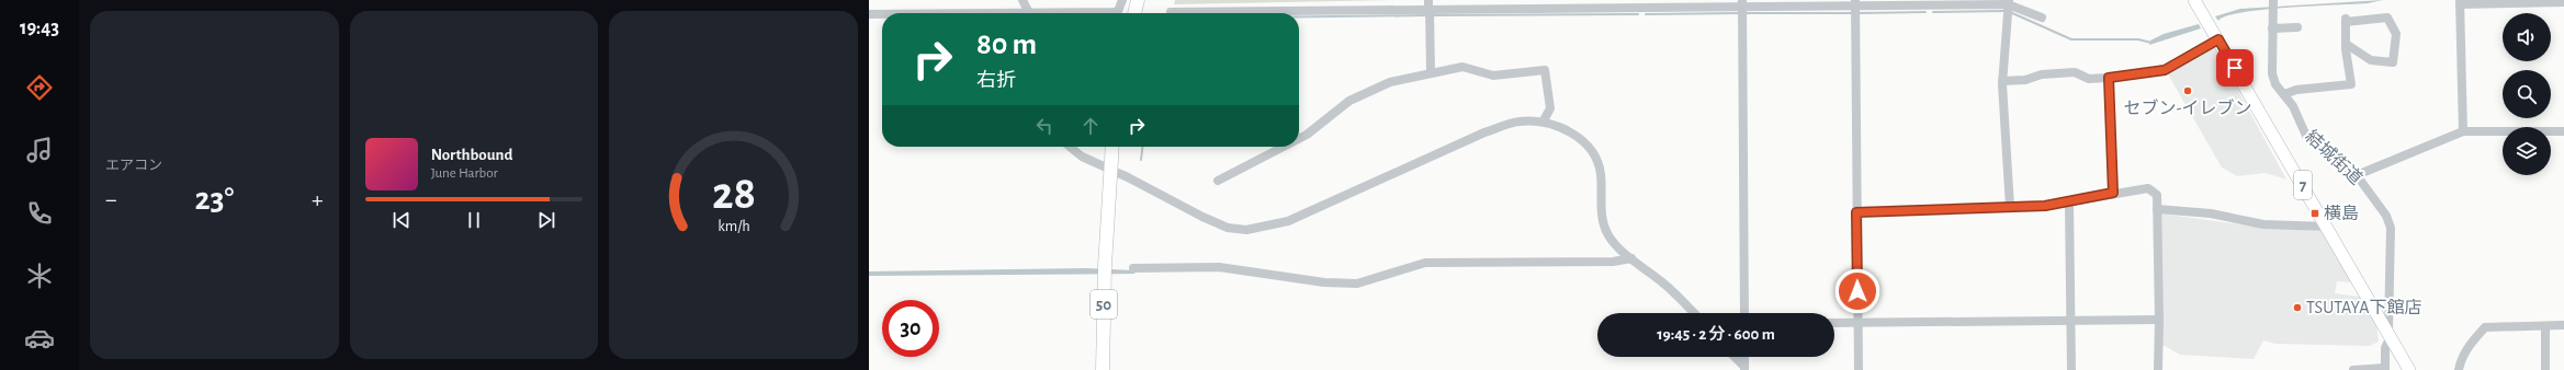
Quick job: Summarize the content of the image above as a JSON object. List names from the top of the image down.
{
  "streets": {
    "highway": ["50"],
    "main road": ["結城街道", "7"]
  },
  "places": {
    "other": ["セブン-イレブン", "TSUTAYA下館店"],
    "transit": ["横島"]
  },
  "page": {
    "tabs": "19:43",
    "tile": "エアコン",
    "turn": ["80 m", "右折"],
    "song": ["Northbound", "June Harbor"],
    "heat": ["−", "23°", "+"],
    "limit": "30",
    "trip": "19:45 · 2 分 · 600 m",
    "gauge": ["28", "km/h"]
  }
}
